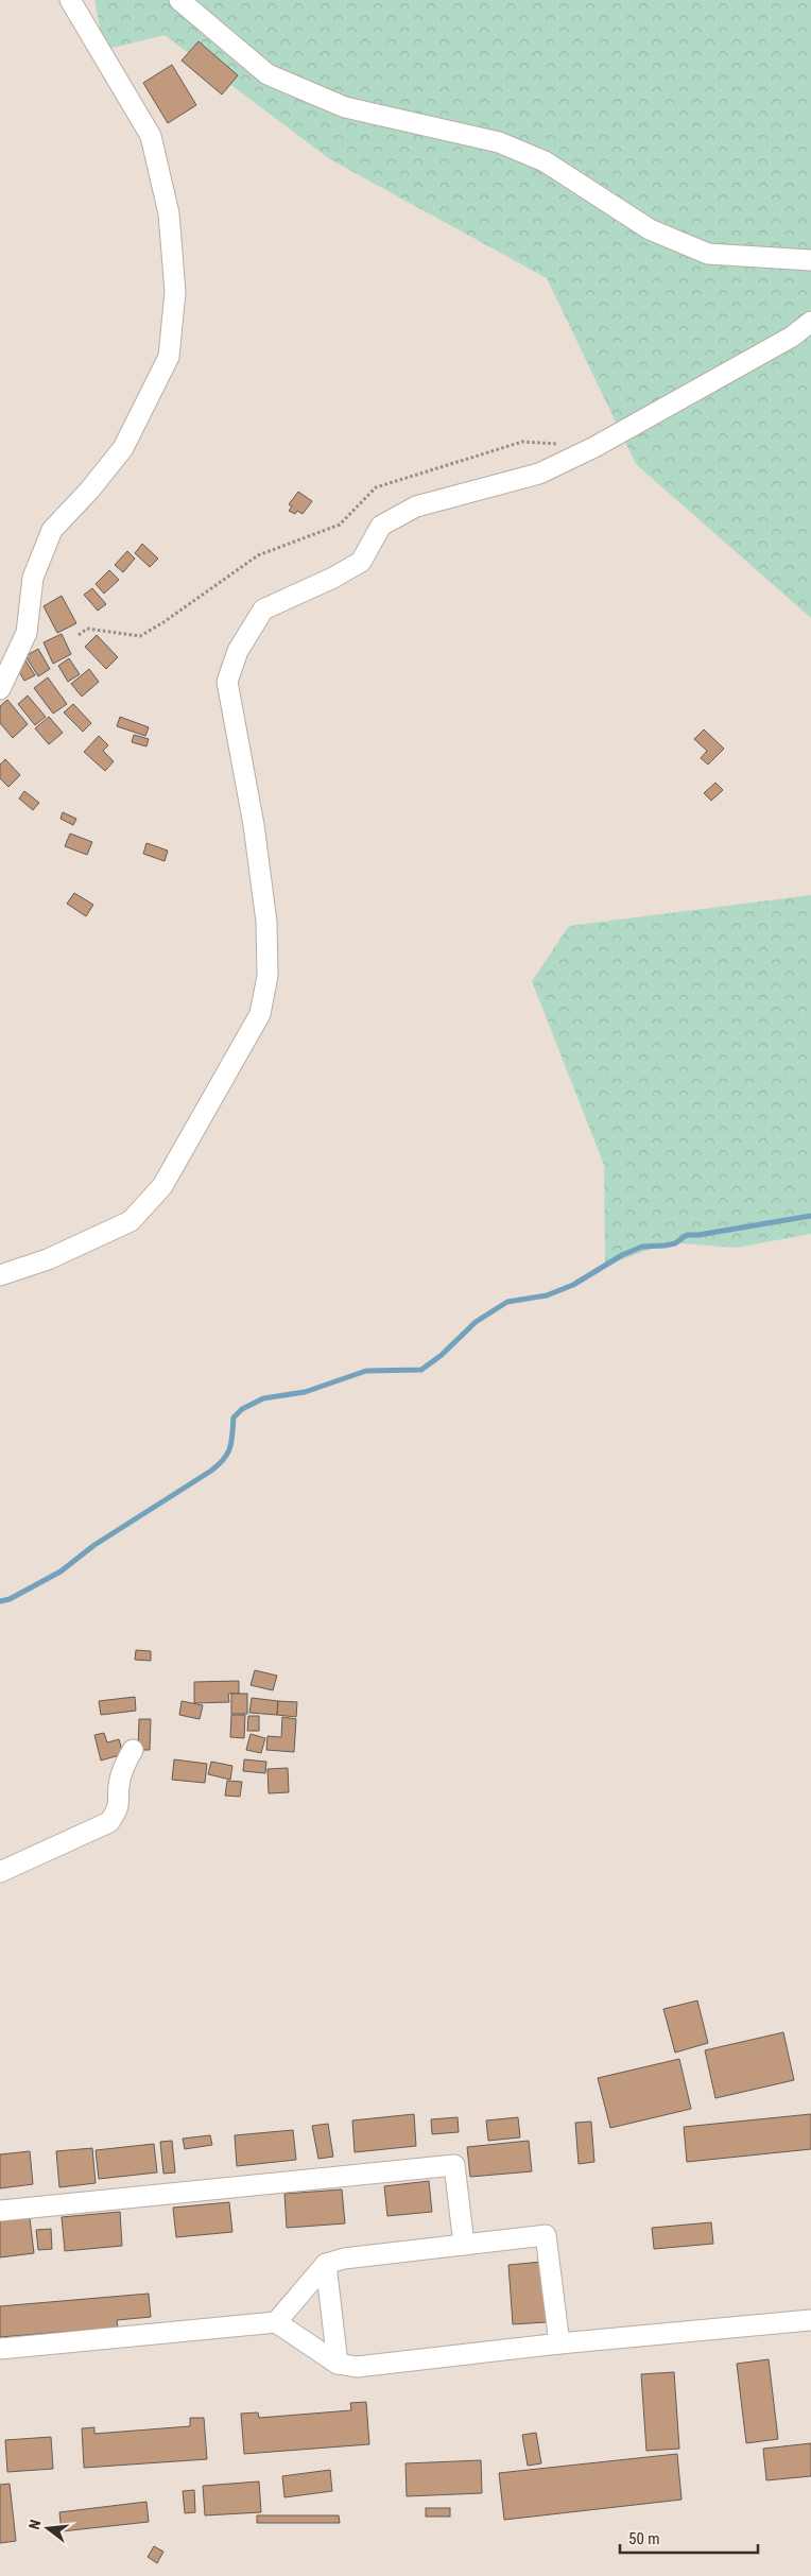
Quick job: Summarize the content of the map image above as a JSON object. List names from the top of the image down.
{
  "scale_bar": "50 m",
  "north": "left"
}
